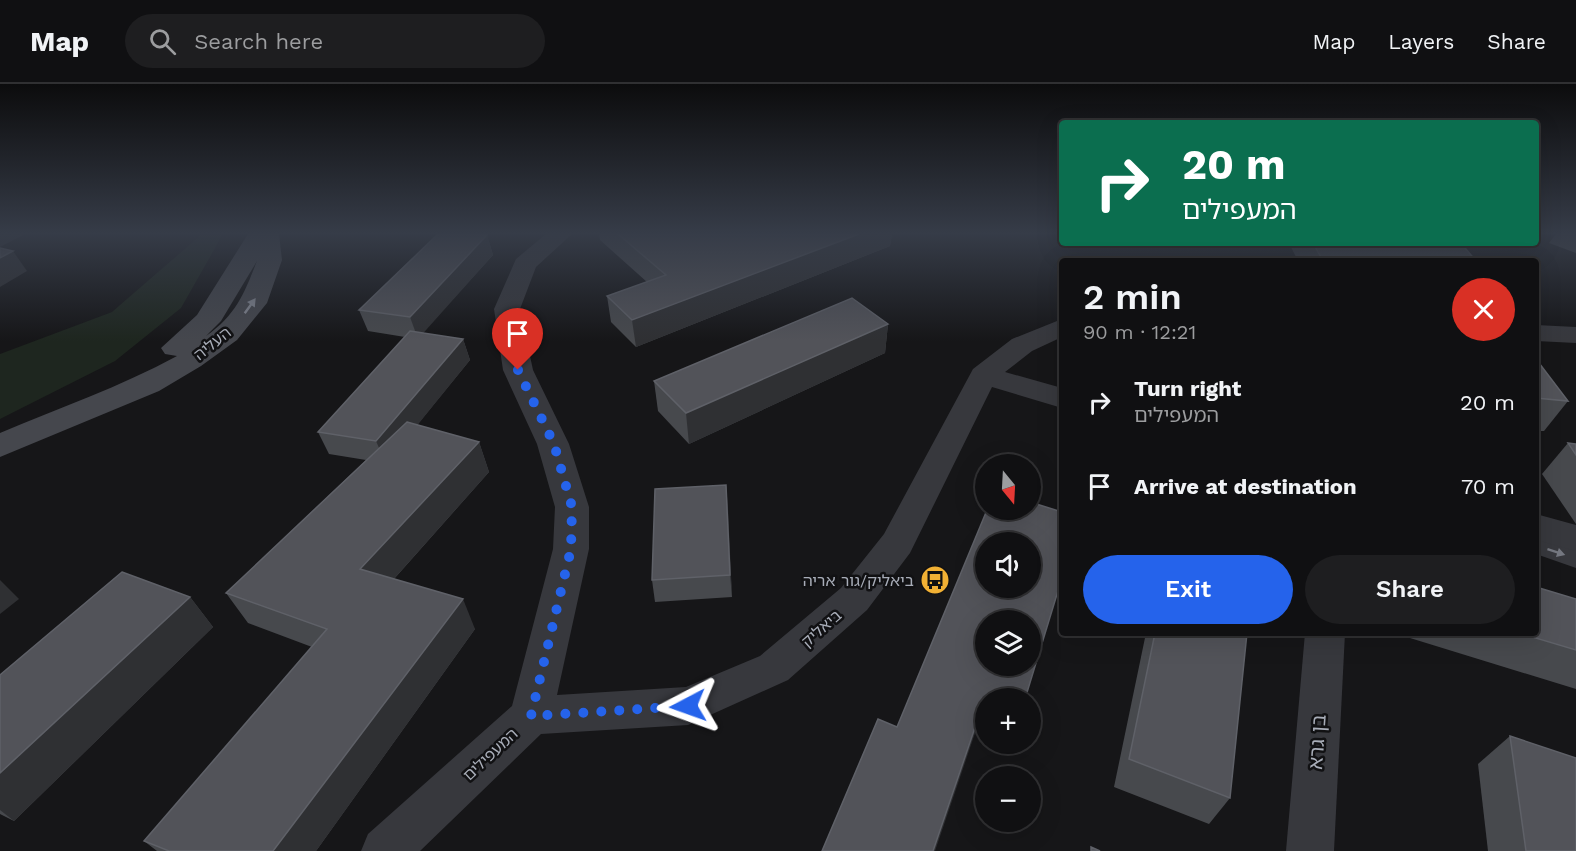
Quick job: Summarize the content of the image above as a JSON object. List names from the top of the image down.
{
  "streets": {
    "main road": ["העליה"],
    "street": ["ביאליק", "בן גרא", "המעפילים"]
  },
  "crossings": [
    ["ביאליק", "המעפילים"]
  ],
  "places": {
    "bus stop": ["ביאליק/גור אריה"]
  },
  "north": "bottom",
  "page": {
    "header": "Map",
    "search": "Search here",
    "nav": ["Map", "Layers", "Share"],
    "turn": ["20 m", "המעפילים"],
    "heading": ["2 min", "90 m · 12:21"],
    "list": [
      {
        "name": "Turn right",
        "note": "המעפילים",
        "value": "20 m"
      },
      {
        "name": "Arrive at destination",
        "value": "70 m"
      }
    ],
    "map_buttons": ["+", "−"],
    "buttons": ["Exit", "Share"]
  }
}
